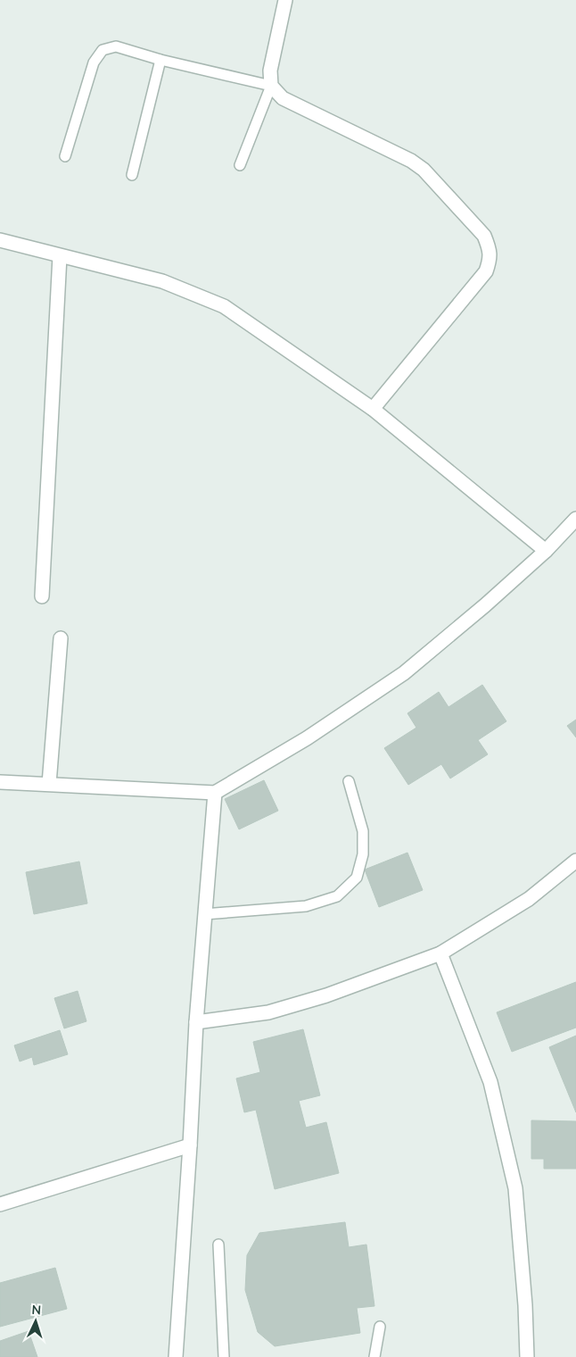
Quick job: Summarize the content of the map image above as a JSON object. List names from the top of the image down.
{
  "north": "top"
}
